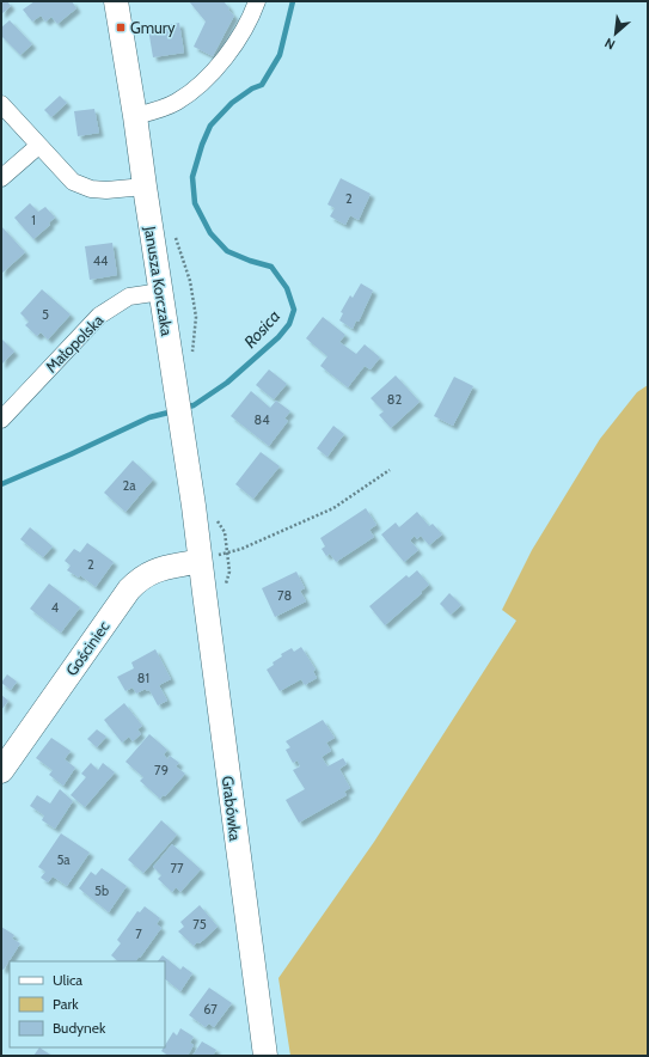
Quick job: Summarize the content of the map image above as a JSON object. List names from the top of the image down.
{
  "streets": {
    "street": [
      "Janusza Korczaka",
      "Małopolska",
      "Gościniec",
      "Grabówka"
    ]
  },
  "crossings": [
    ["Janusza Korczaka", "Małopolska"],
    ["Janusza Korczaka", "Gościniec"],
    ["Janusza Korczaka", "Grabówka"],
    ["Gościniec", "Grabówka"]
  ],
  "water": ["Rosica"],
  "places": {
    "transit": ["Gmury"]
  },
  "house_numbers": [
    "2",
    "1",
    "44",
    "5",
    "82",
    "84",
    "2a",
    "2",
    "78",
    "4",
    "81",
    "79",
    "5a",
    "77",
    "5b",
    "75",
    "7",
    "67"
  ],
  "legend": ["Ulica", "Park", "Budynek"],
  "north": "bottom left"
}
